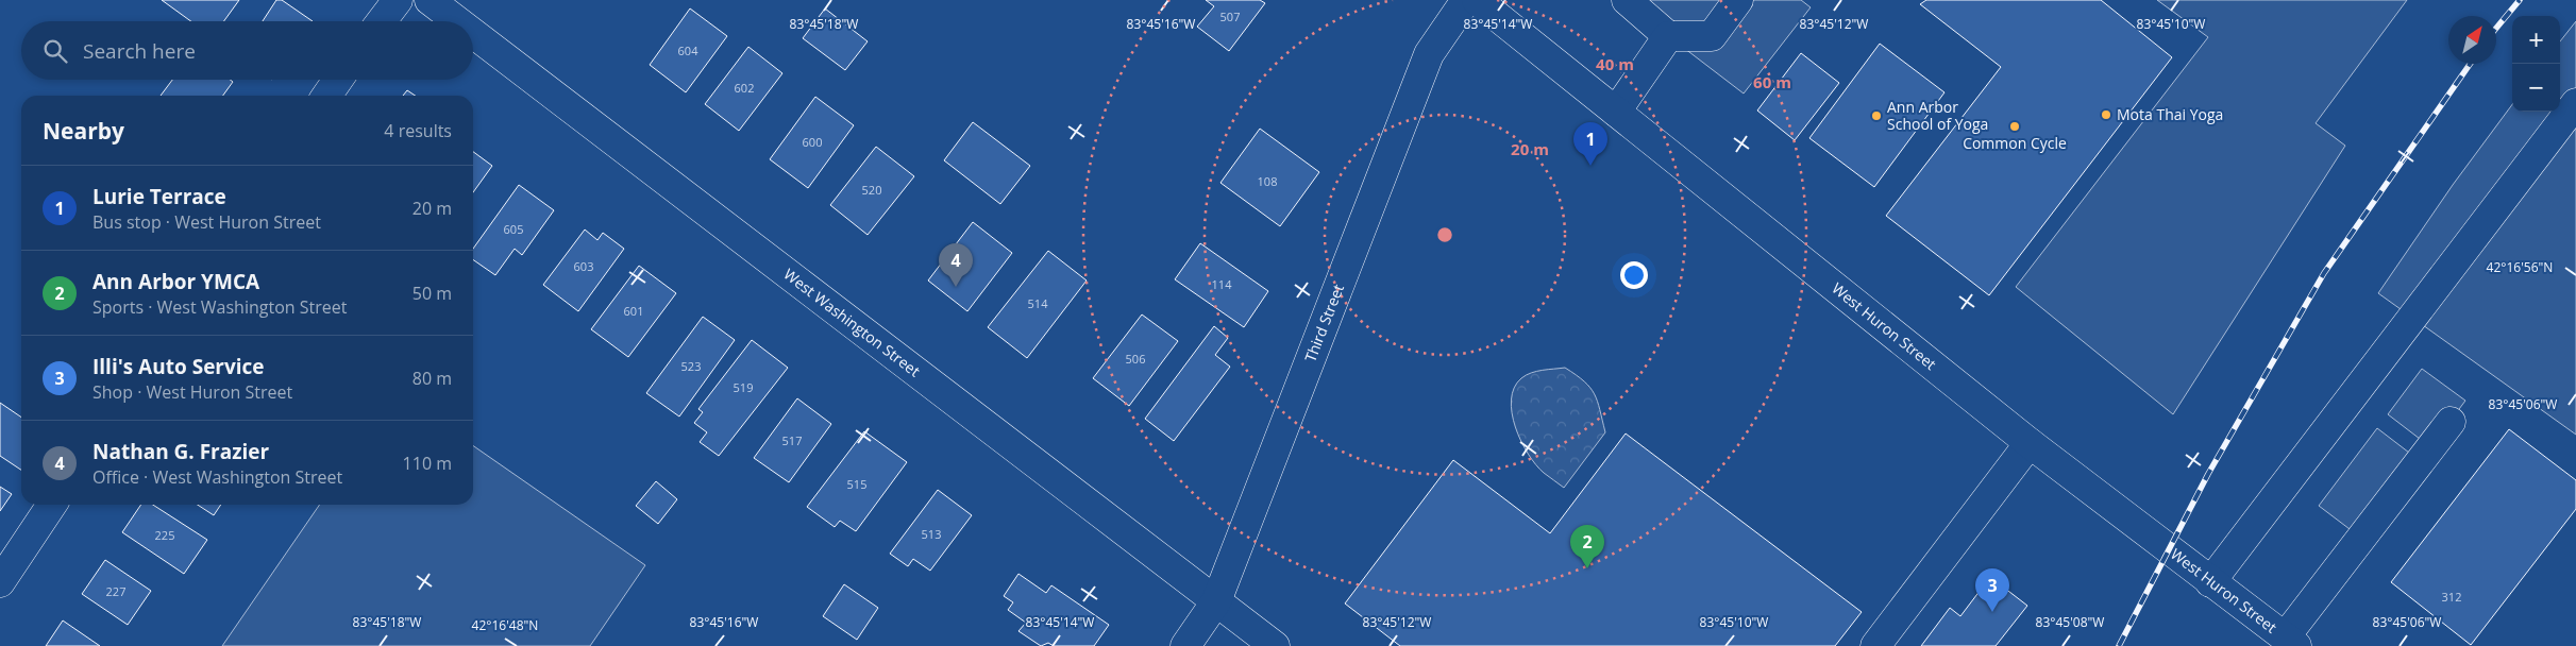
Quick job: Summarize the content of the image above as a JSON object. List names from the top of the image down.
{
  "streets": {
    "street": ["Third Street", "West Washington Street", "West Huron Street"]
  },
  "crossings": [
    ["Third Street", "West Washington Street"]
  ],
  "places": ["Mota Thai Yoga", "Ann Arbor School of Yoga", "Common Cycle"],
  "house_numbers": [
    "507",
    "604",
    "602",
    "600",
    "108",
    "520",
    "605",
    "603",
    "114",
    "514",
    "601",
    "506",
    "523",
    "519",
    "517",
    "515",
    "513",
    "225",
    "227",
    "312"
  ],
  "north": "top right",
  "page": {
    "map_buttons": ["+", "−"],
    "search": "Search here",
    "heading": ["Nearby", "4 results"],
    "pins": [
      "1",
      "4",
      "2",
      "3"
    ],
    "list": [
      {
        "mark": "1",
        "name": "Lurie Terrace",
        "note": "Bus stop · West Huron Street",
        "value": "20 m"
      },
      {
        "mark": "2",
        "name": "Ann Arbor YMCA",
        "note": "Sports · West Washington Street",
        "value": "50 m"
      },
      {
        "mark": "3",
        "name": "Illi's Auto Service",
        "note": "Shop · West Huron Street",
        "value": "80 m"
      },
      {
        "mark": "4",
        "name": "Nathan G. Frazier",
        "note": "Office · West Washington Street",
        "value": "110 m"
      }
    ]
  },
  "coordinates": [
    "83°45'18\"W",
    "83°45'16\"W",
    "83°45'14\"W",
    "83°45'12\"W",
    "83°45'10\"W",
    "42°16'56\"N",
    "83°45'06\"W",
    "83°45'08\"W",
    "42°16'48\"N"
  ],
  "rings": ["40 m", "60 m", "20 m"]
}
